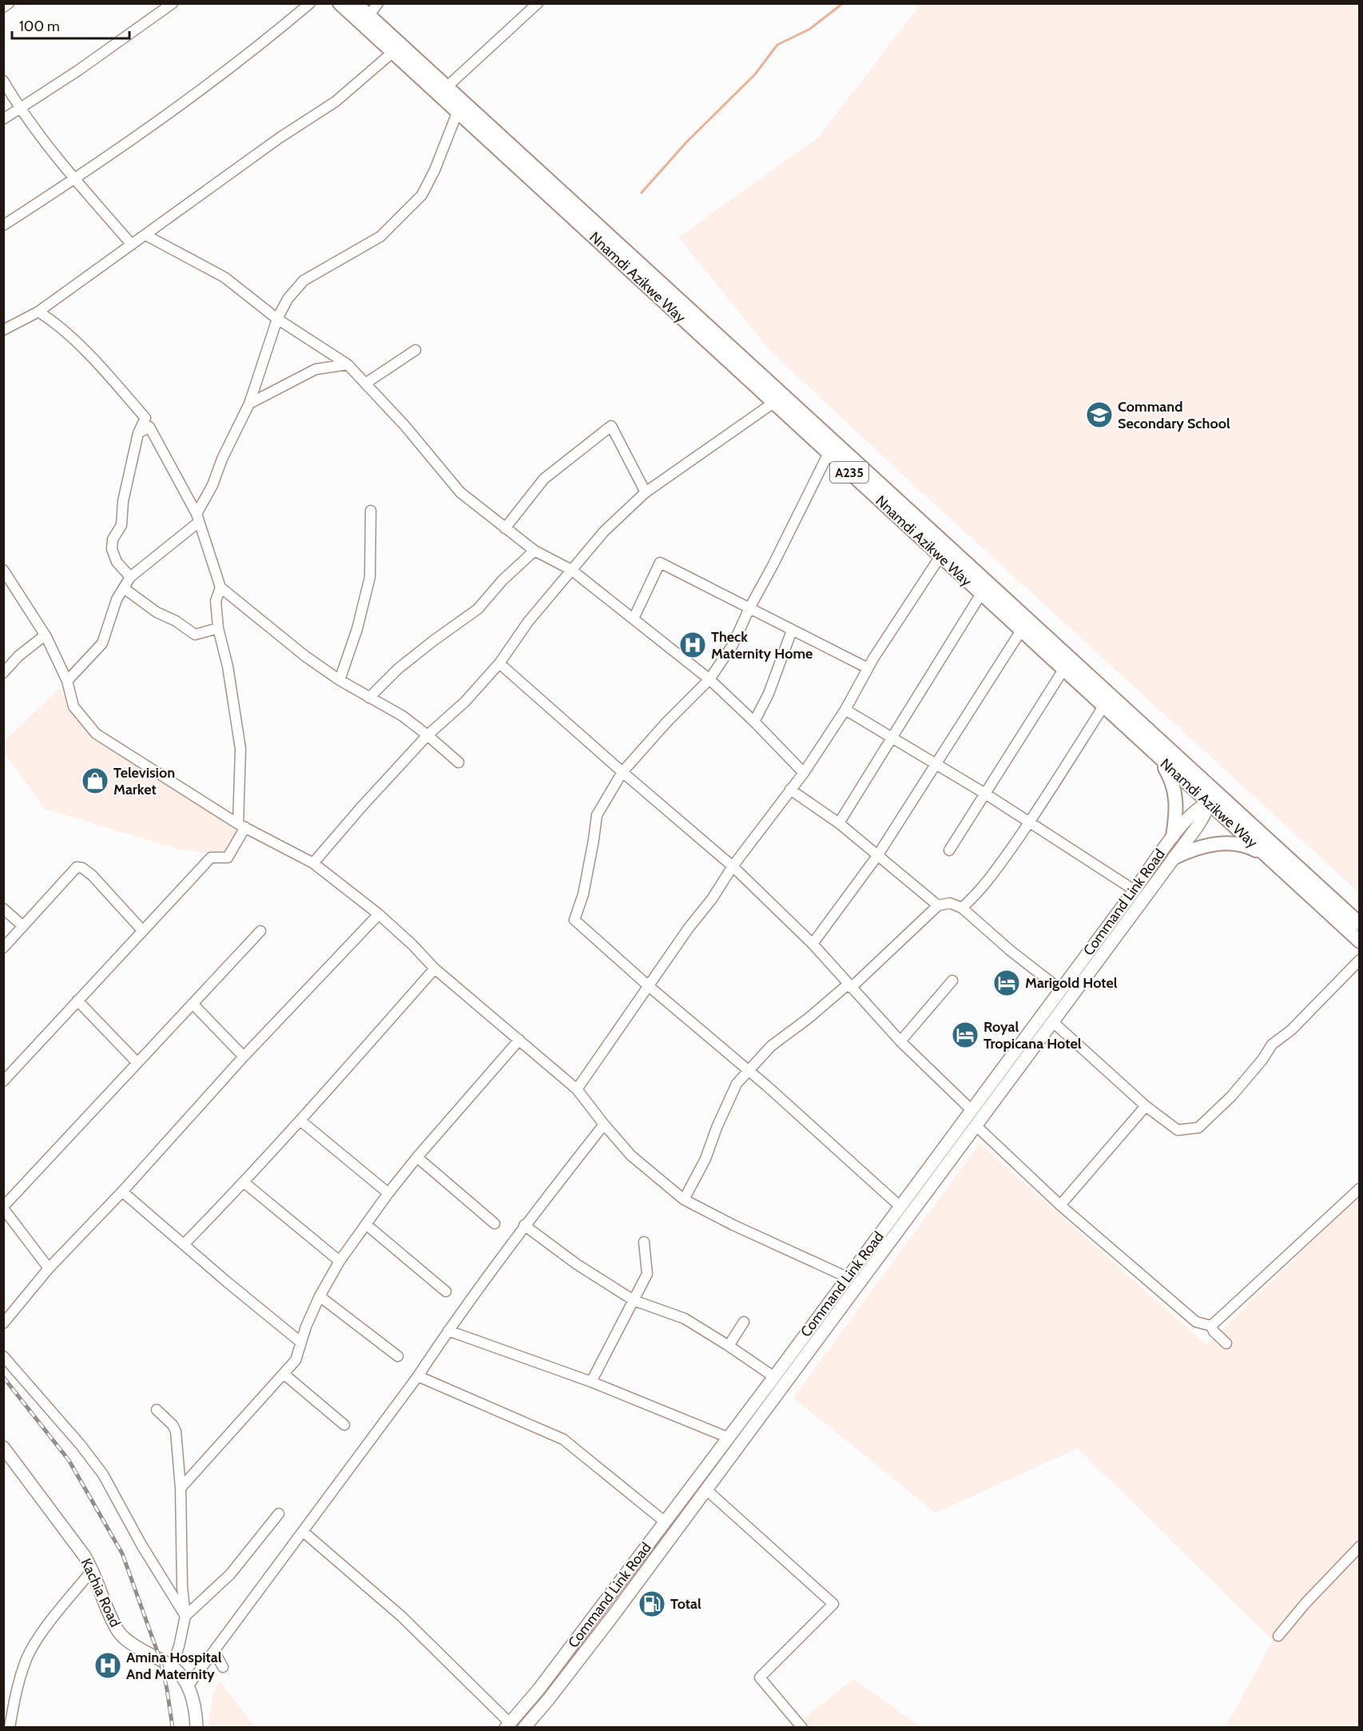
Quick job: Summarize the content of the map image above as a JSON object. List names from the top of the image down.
{
  "streets": {
    "highway": ["Nnamdi Azikwe Way", "A235"],
    "main road": ["Command Link Road", "Kachia Road"]
  },
  "crossings": [
    ["Nnamdi Azikwe Way", "Command Link Road"]
  ],
  "places": {
    "school or university": ["Command Secondary School"],
    "hospital": ["Theck Maternity Home", "Amina Hospital And Maternity"],
    "shop": ["Television Market"],
    "hotel": ["Marigold Hotel", "Royal Tropicana Hotel"],
    "fuel station": ["Total"]
  },
  "scale_bar": "100 m"
}
